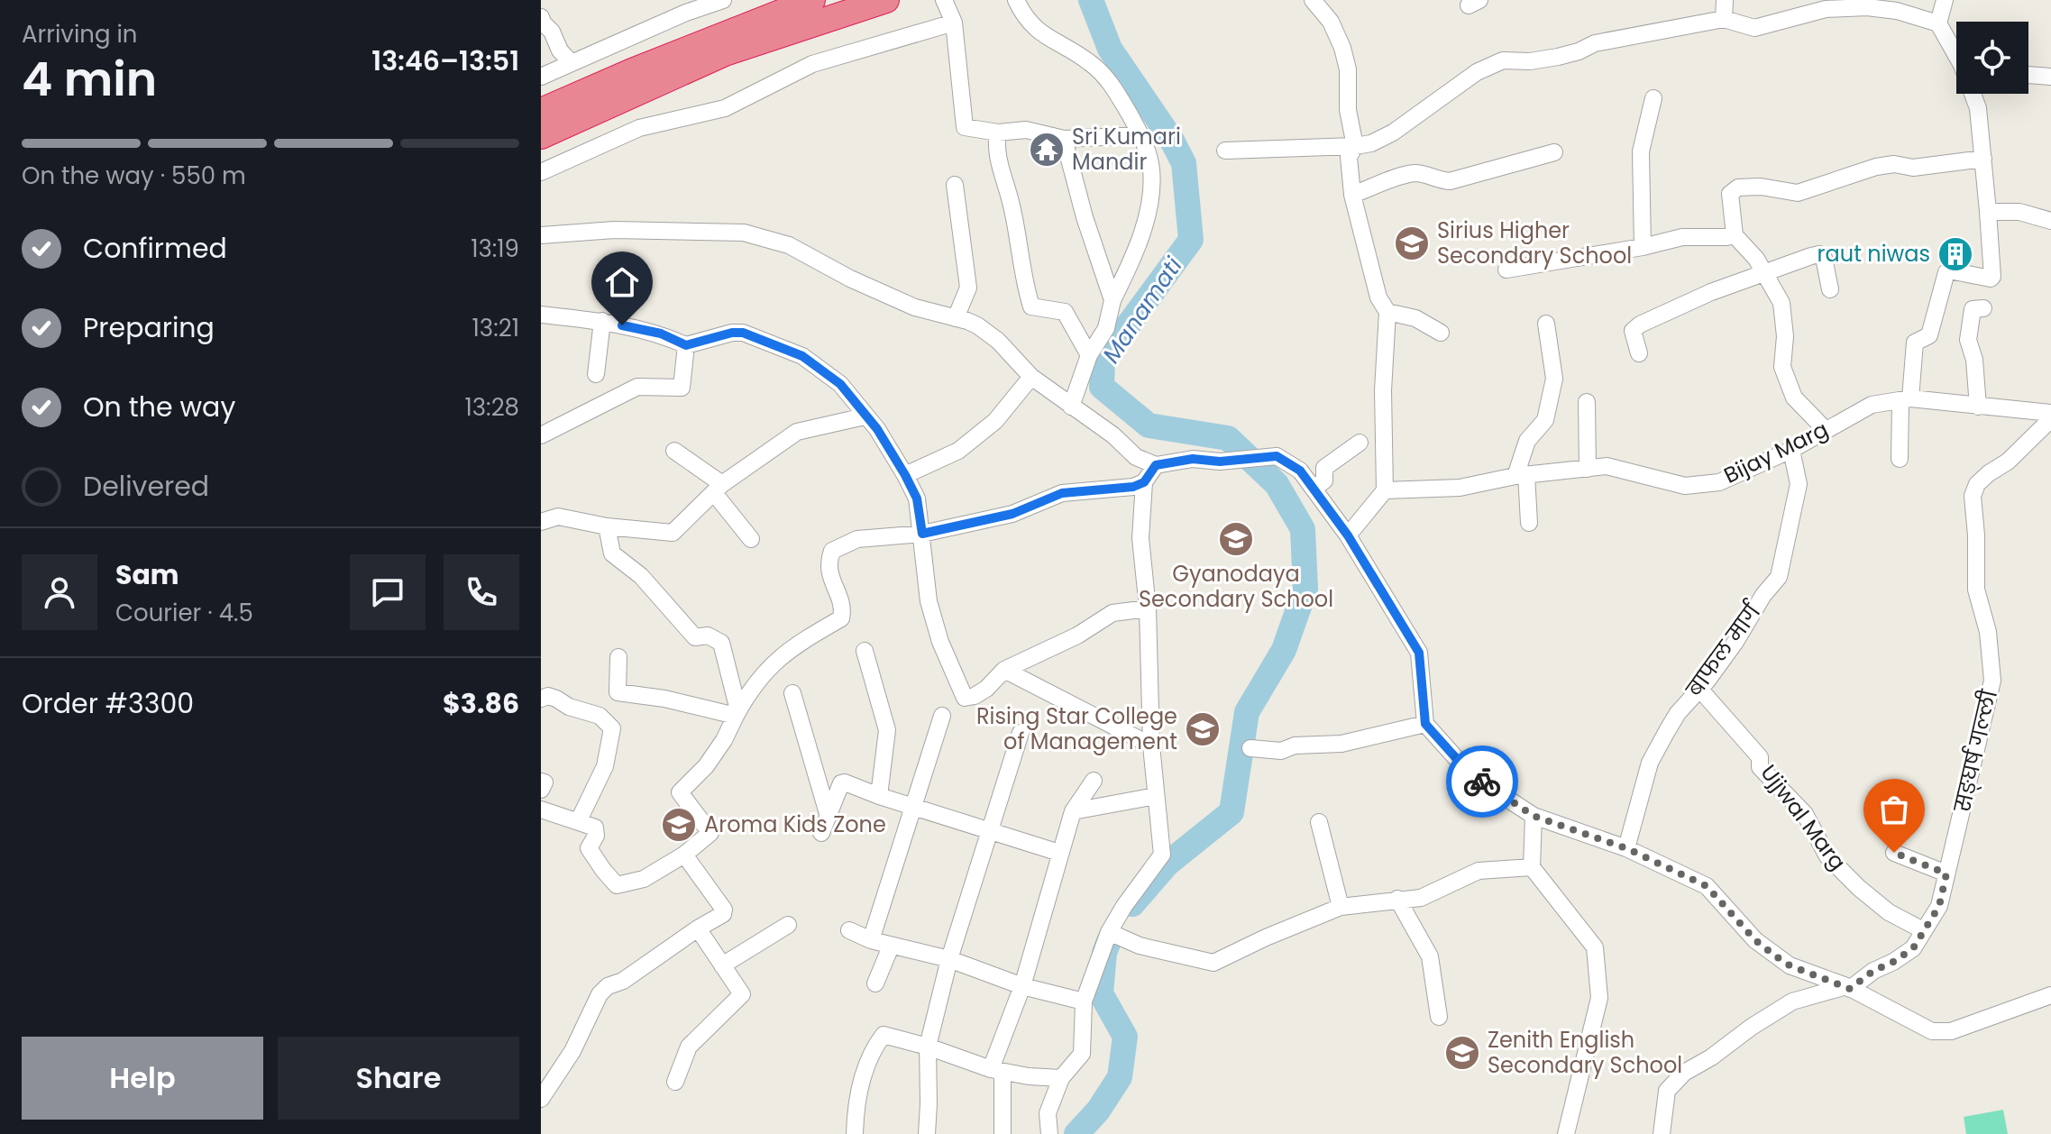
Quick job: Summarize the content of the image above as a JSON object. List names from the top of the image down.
{
  "streets": {
    "street": [
      "Bijay Marg",
      "बाफल मार्ग",
      "सङ्घर्ष गल्ली",
      "Ujjwal Marg"
    ]
  },
  "crossings": [
    ["Bijay Marg", "बाफल मार्ग"],
    ["बाफल मार्ग", "Ujjwal Marg"],
    ["सङ्घर्ष गल्ली", "Ujjwal Marg"]
  ],
  "water": ["Manamati"],
  "places": {
    "temple": ["Sri Kumari Mandir"],
    "school or university": [
      "Sirius Higher Secondary School",
      "Gyanodaya Secondary School",
      "Rising Star College of Management",
      "Aroma Kids Zone",
      "Zenith English Secondary School"
    ],
    "building": ["raut niwas"]
  },
  "page": {
    "heading": ["4 min", "Arriving in", "13:46–13:51"],
    "panel": [
      "Sam",
      "Courier · 4.5",
      "Order #3300",
      "$3.86"
    ],
    "bar": "On the way · 550 m",
    "list": [
      ["Confirmed", "13:19"],
      ["Preparing", "13:21"],
      ["On the way", "13:28"],
      "Delivered"
    ],
    "buttons": ["Help", "Share"]
  }
}
